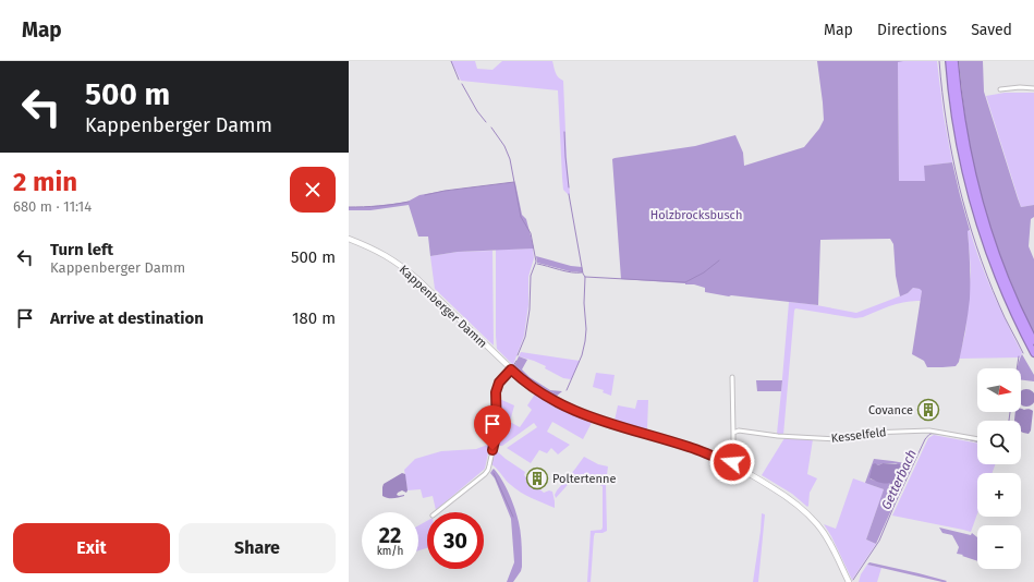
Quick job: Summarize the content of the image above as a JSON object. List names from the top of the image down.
{
  "streets": {
    "main road": ["Kappenberger Damm"],
    "street": ["Kesselfeld"]
  },
  "water": ["Getterbach"],
  "parks": ["Holzbrocksbusch"],
  "places": {
    "building": ["Covance", "Poltertenne"]
  },
  "north": "right",
  "page": {
    "header": "Map",
    "nav": ["Map", "Directions", "Saved"],
    "turn": ["500 m", "Kappenberger Damm"],
    "heading": ["2 min", "680 m · 11:14"],
    "list": [
      {
        "name": "Turn left",
        "note": "Kappenberger Damm",
        "value": "500 m"
      },
      {
        "name": "Arrive at destination",
        "value": "180 m"
      }
    ],
    "map_buttons": ["+", "−"],
    "speed": "22 km/h",
    "limit": "30",
    "buttons": ["Exit", "Share"]
  }
}
